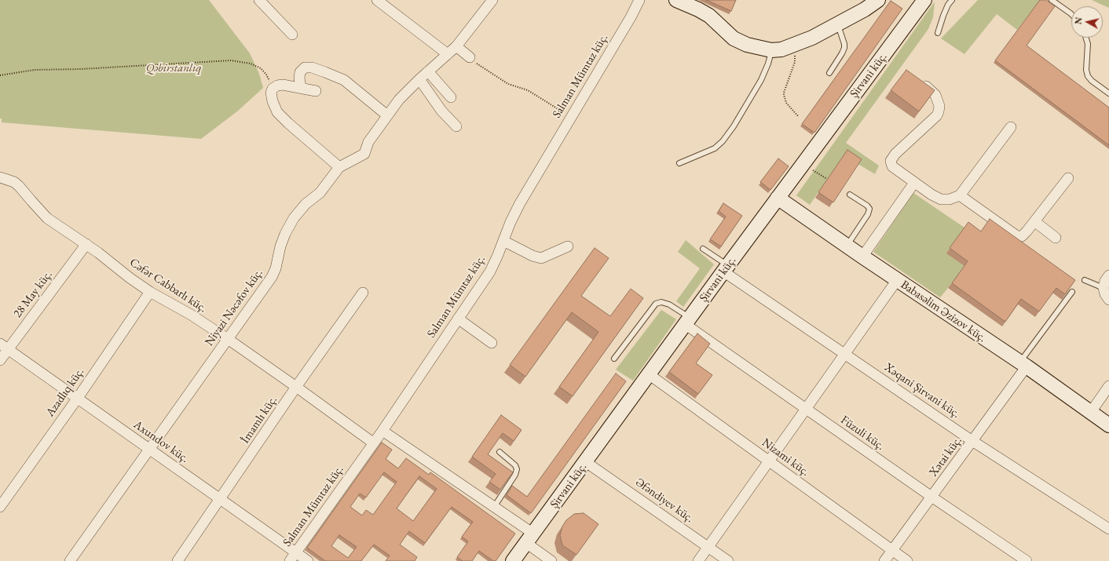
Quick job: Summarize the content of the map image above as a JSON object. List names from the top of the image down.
{
  "streets": {
    "main road": ["Şirvani küç.", "Babasəlim Əzizov küç."],
    "street": [
      "Salman Mümtaz küç.",
      "Cəfər Cabbarlı küç.",
      "28 May küç.",
      "Niyazi Nəcəfov küç.",
      "Xəqani Şirvani küç.",
      "Azadlıq küç.",
      "İmamlı küç.",
      "Füzuli küç.",
      "Axundov küç.",
      "Xətai küç.",
      "Nizami küç.",
      "Əfəndiyev küç."
    ]
  },
  "crossings": [
    ["Şirvani küç.", "Babasəlim Əzizov küç."],
    ["Şirvani küç.", "Xəqani Şirvani küç."],
    ["Şirvani küç.", "Füzuli küç."],
    ["Şirvani küç.", "Nizami küç."],
    ["Şirvani küç.", "Əfəndiyev küç."],
    ["Salman Mümtaz küç.", "Cəfər Cabbarlı küç."],
    ["Salman Mümtaz küç.", "Axundov küç."],
    ["Cəfər Cabbarlı küç.", "28 May küç."],
    ["Cəfər Cabbarlı küç.", "Niyazi Nəcəfov küç."],
    ["Cəfər Cabbarlı küç.", "Azadlıq küç."],
    ["Cəfər Cabbarlı küç.", "İmamlı küç."],
    ["28 May küç.", "Axundov küç."],
    ["Niyazi Nəcəfov küç.", "Axundov küç."],
    ["Babasəlim Əzizov küç.", "Xətai küç."],
    ["Xəqani Şirvani küç.", "Xətai küç."],
    ["Azadlıq küç.", "Axundov küç."],
    ["İmamlı küç.", "Axundov küç."],
    ["Füzuli küç.", "Xətai küç."],
    ["Xətai küç.", "Nizami küç."]
  ],
  "parks": ["Qəbirstanlıq"],
  "north": "left"
}
